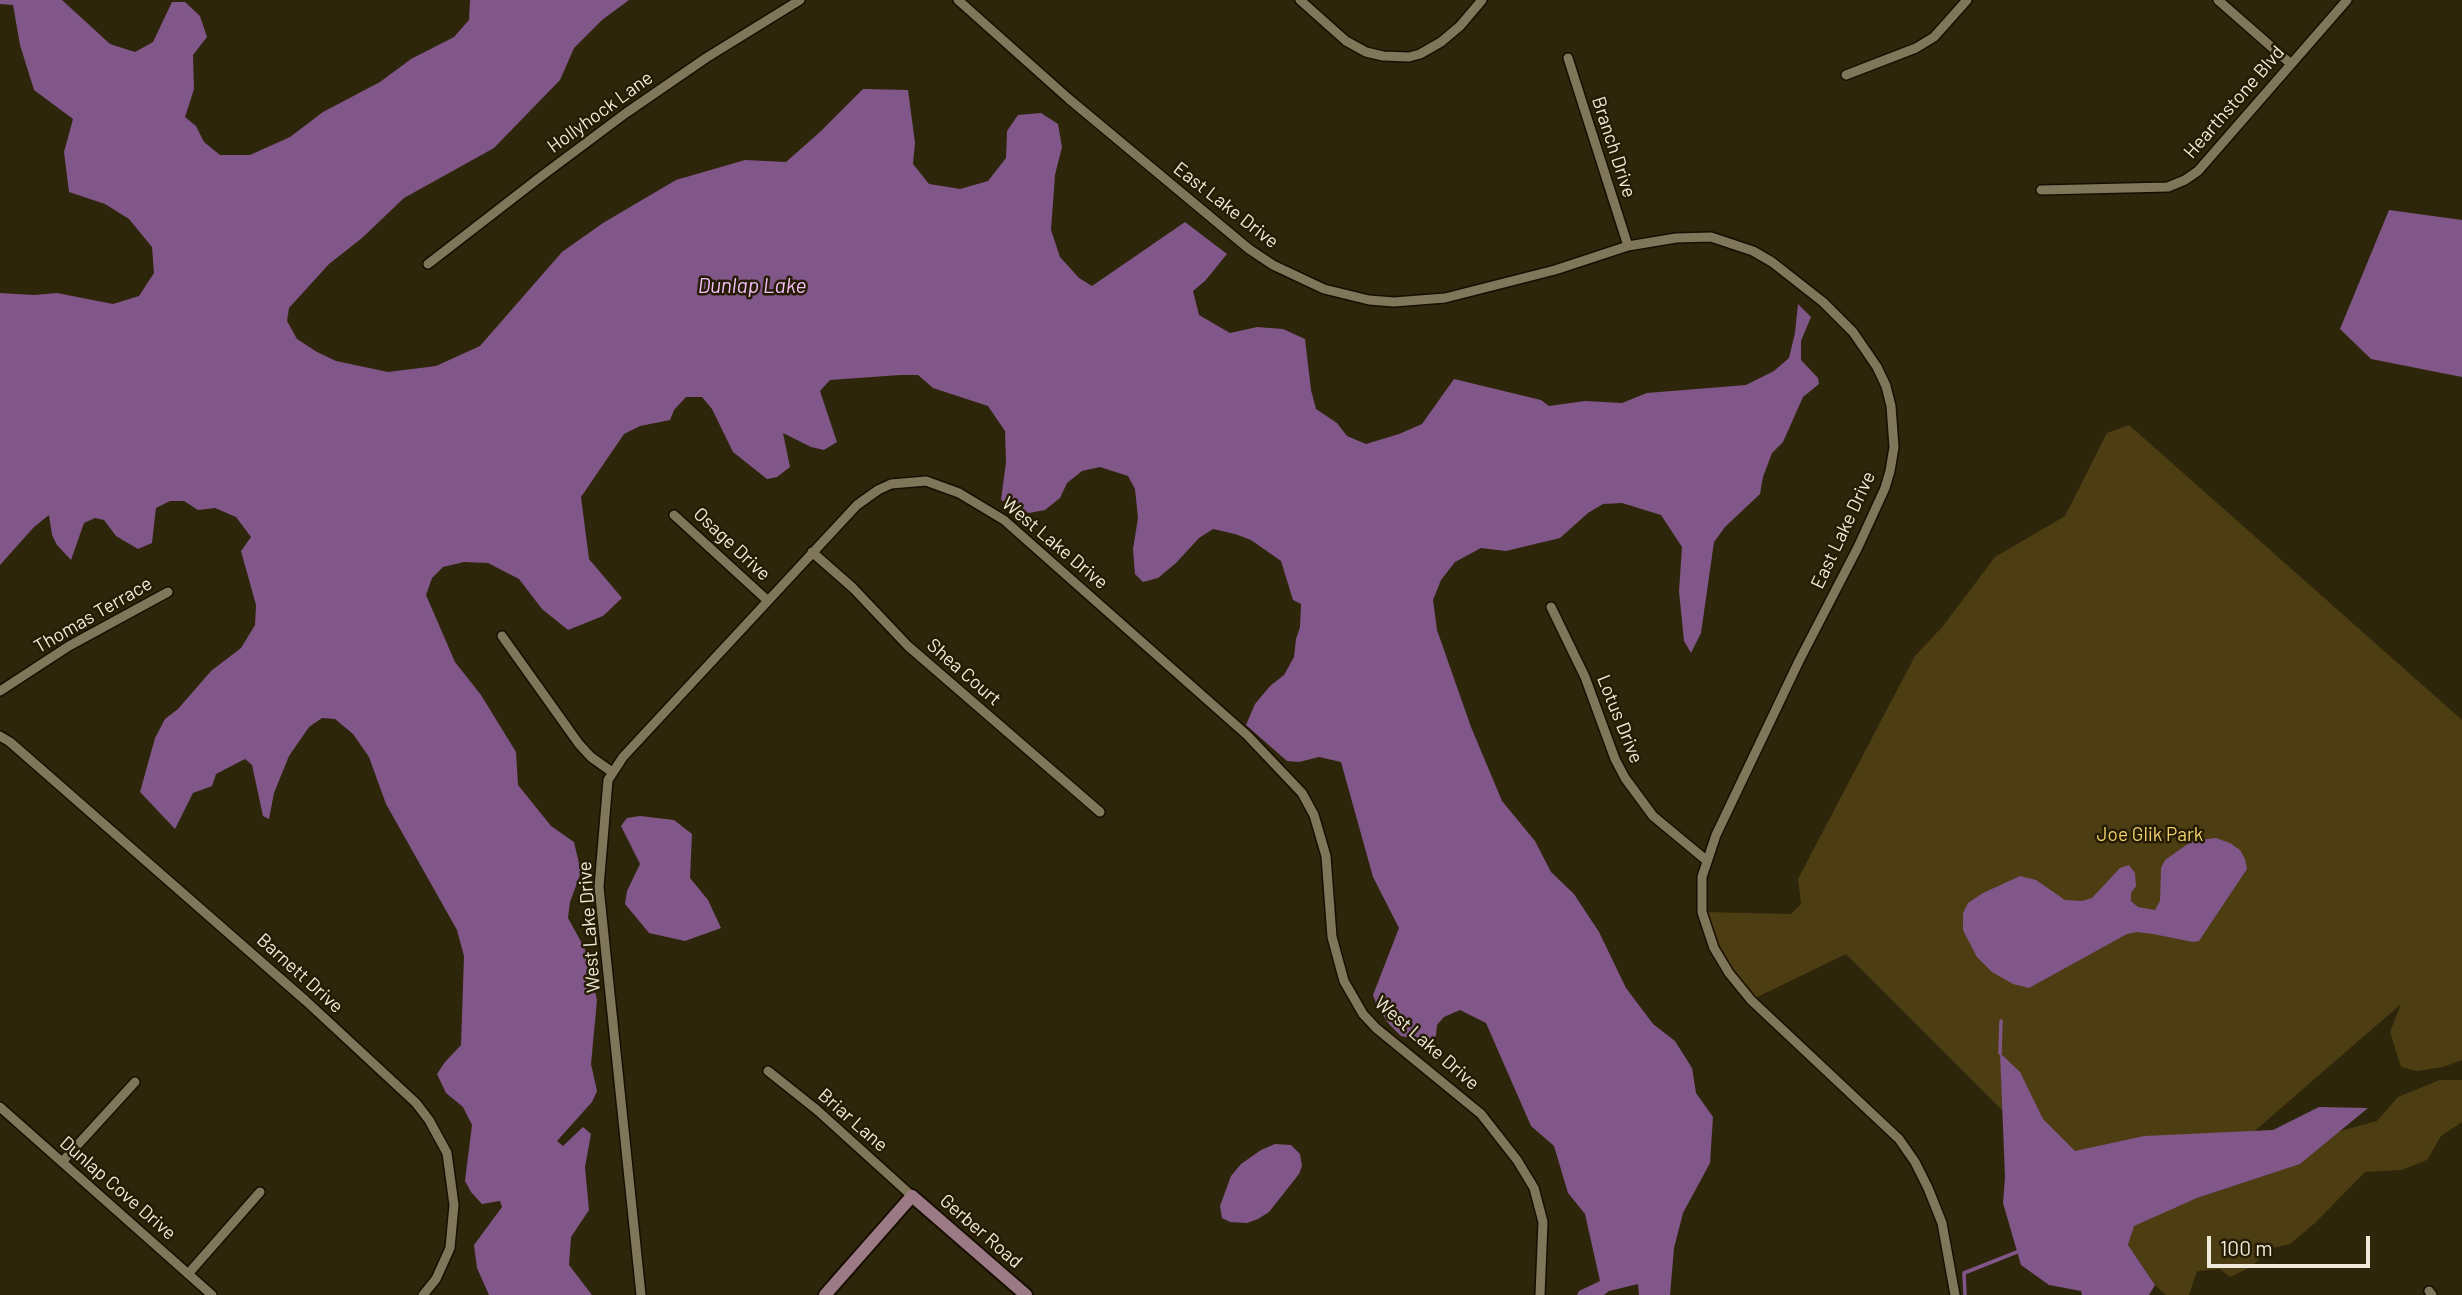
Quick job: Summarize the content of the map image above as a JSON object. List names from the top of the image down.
{
  "streets": {
    "street": [
      "Hearthstone Blvd",
      "Hollyhock Lane",
      "Branch Drive",
      "East Lake Drive",
      "West Lake Drive",
      "Osage Drive",
      "Thomas Terrace",
      "Shea Court",
      "Lotus Drive",
      "Barnett Drive",
      "Briar Lane",
      "Dunlap Cove Drive",
      "Gerber Road"
    ]
  },
  "crossings": [
    ["Branch Drive", "East Lake Drive"],
    ["East Lake Drive", "Lotus Drive"],
    ["West Lake Drive", "Osage Drive"],
    ["West Lake Drive", "Shea Court"],
    ["Briar Lane", "Gerber Road"]
  ],
  "water": ["Dunlap Lake"],
  "parks": ["Joe Glik Park"],
  "scale_bar": "100 m"
}
